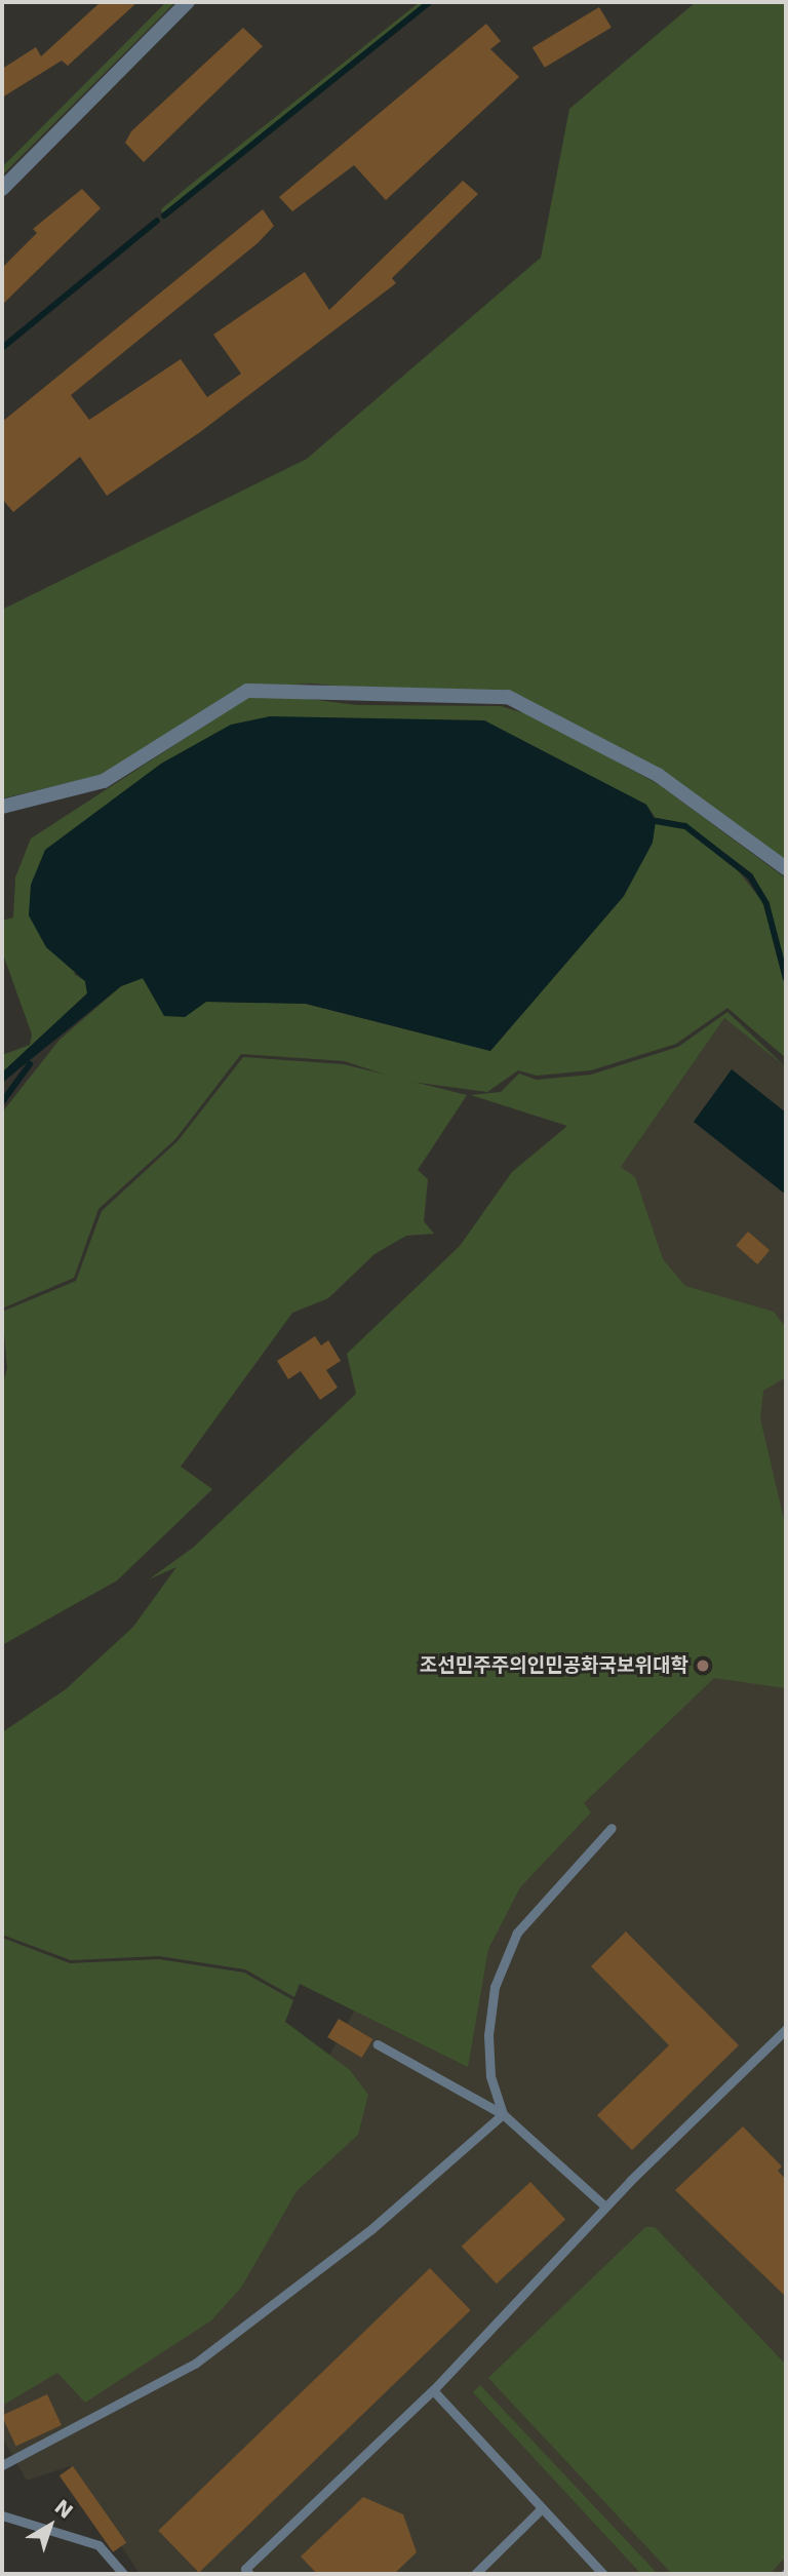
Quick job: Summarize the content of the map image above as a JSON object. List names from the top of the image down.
{
  "places": ["조선민주주의인민공화국보위대학"],
  "north": "top right"
}
